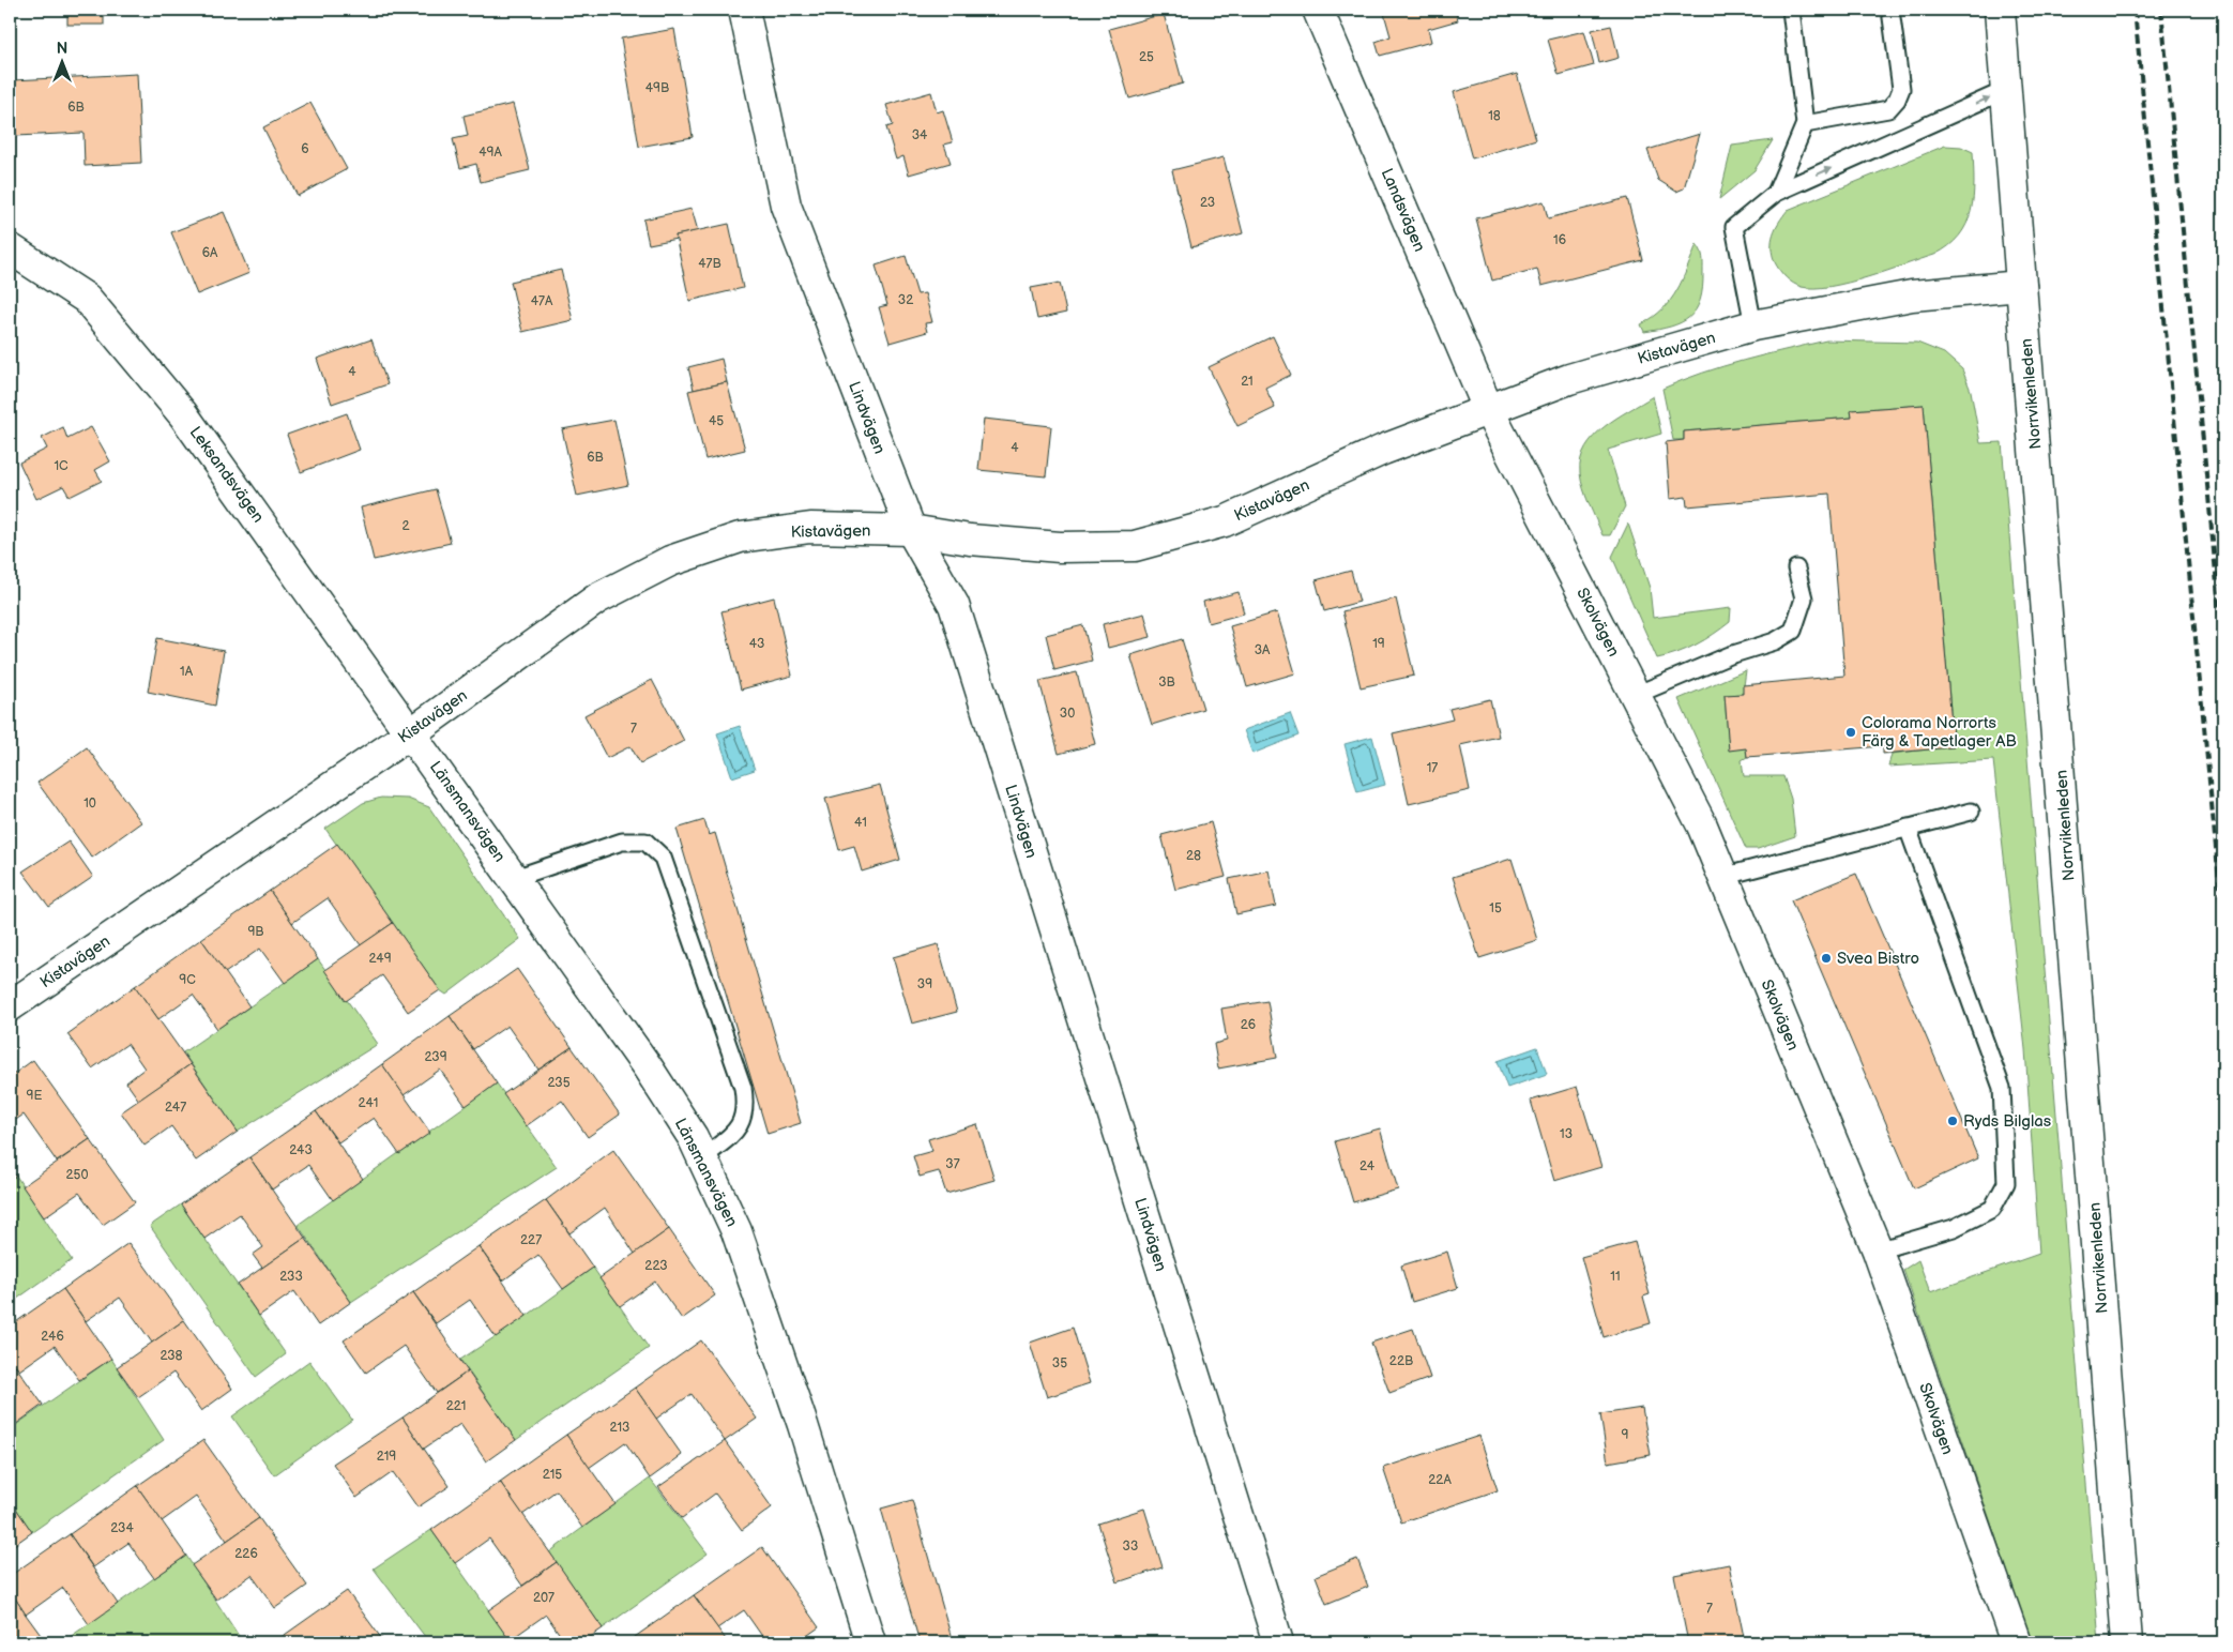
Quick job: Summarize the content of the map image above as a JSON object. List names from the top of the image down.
{
  "streets": {
    "street": [
      "Landsvägen",
      "Kistavägen",
      "Norrvikenleden",
      "Lindvägen",
      "Leksandsvägen",
      "Skolvägen",
      "Länsmansvägen"
    ]
  },
  "crossings": [
    ["Landsvägen", "Kistavägen"],
    ["Landsvägen", "Skolvägen"],
    ["Kistavägen", "Norrvikenleden"],
    ["Kistavägen", "Lindvägen"],
    ["Kistavägen", "Leksandsvägen"],
    ["Kistavägen", "Skolvägen"],
    ["Kistavägen", "Länsmansvägen"],
    ["Leksandsvägen", "Länsmansvägen"]
  ],
  "places": ["Colorama Norrorts Färg & Tapetlager AB", "Svea Bistro", "Ryds Bilglas"],
  "house_numbers": [
    "25",
    "49B",
    "6B",
    "18",
    "34",
    "6",
    "49A",
    "23",
    "16",
    "6A",
    "47B",
    "32",
    "47A",
    "4",
    "21",
    "45",
    "4",
    "6B",
    "1C",
    "2",
    "43",
    "19",
    "3A",
    "1A",
    "3B",
    "30",
    "7",
    "17",
    "10",
    "41",
    "28",
    "15",
    "9B",
    "249",
    "9C",
    "39",
    "26",
    "239",
    "235",
    "9E",
    "241",
    "247",
    "13",
    "243",
    "37",
    "24",
    "250",
    "227",
    "223",
    "233",
    "11",
    "246",
    "238",
    "22B",
    "35",
    "221",
    "213",
    "9",
    "219",
    "215",
    "22A",
    "234",
    "33",
    "226",
    "207",
    "7"
  ],
  "north": "top"
}
